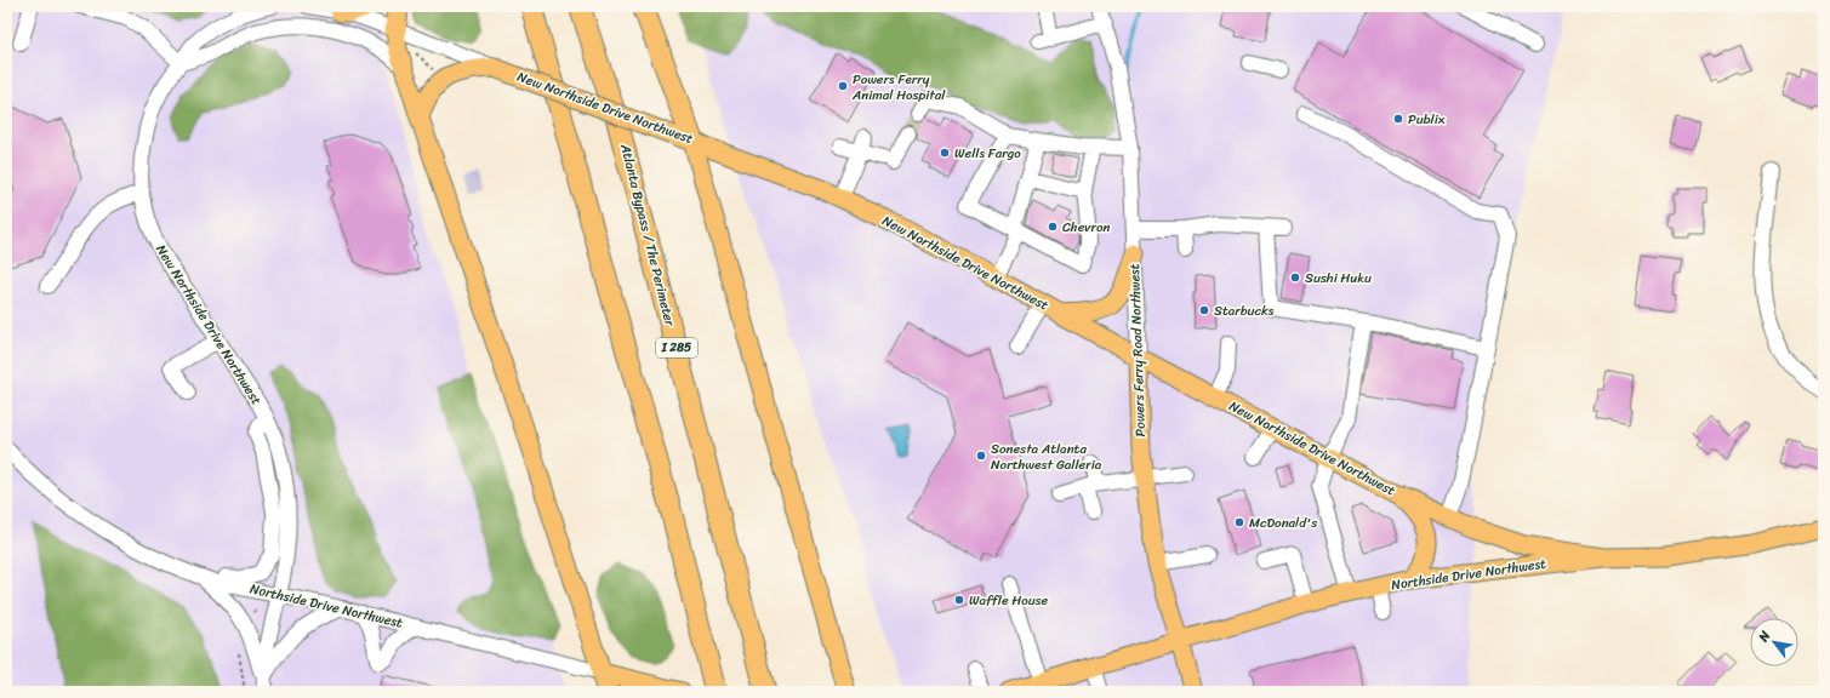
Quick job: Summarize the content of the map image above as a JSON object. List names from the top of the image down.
{
  "streets": {
    "highway": ["Atlanta Bypass / The Perimeter", "I 285"],
    "main road": ["New Northside Drive Northwest", "Powers Ferry Road Northwest", "Northside Drive Northwest"]
  },
  "crossings": [
    ["New Northside Drive Northwest", "Powers Ferry Road Northwest"],
    ["New Northside Drive Northwest", "Northside Drive Northwest"],
    ["Powers Ferry Road Northwest", "Northside Drive Northwest"]
  ],
  "places": [
    "Powers Ferry Animal Hospital",
    "Publix",
    "Wells Fargo",
    "Chevron",
    "Sushi Huku",
    "Starbucks",
    "Sonesta Atlanta Northwest Galleria",
    "McDonald's",
    "Waffle House"
  ],
  "north": "top left"
}
